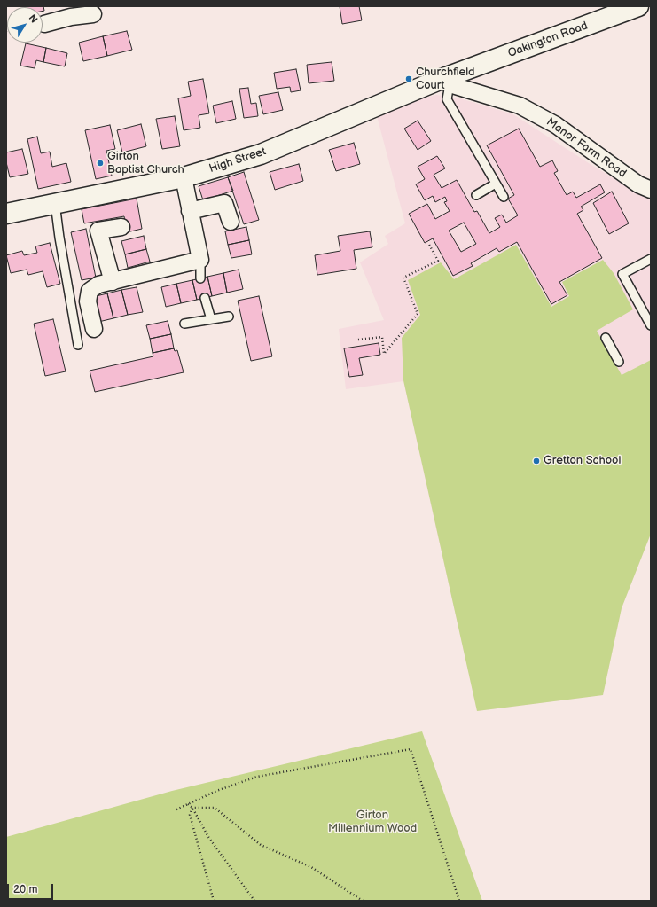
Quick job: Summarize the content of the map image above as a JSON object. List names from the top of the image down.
{
  "streets": {
    "street": ["Oakington Road", "Manor Farm Road", "High Street"]
  },
  "crossings": [
    ["Oakington Road", "Manor Farm Road"],
    ["Oakington Road", "High Street"],
    ["Manor Farm Road", "High Street"]
  ],
  "parks": ["Girton Millennium Wood"],
  "places": ["Churchfield Court", "Girton Baptist Church", "Gretton School"],
  "scale_bar": "20 m",
  "north": "top right"
}
